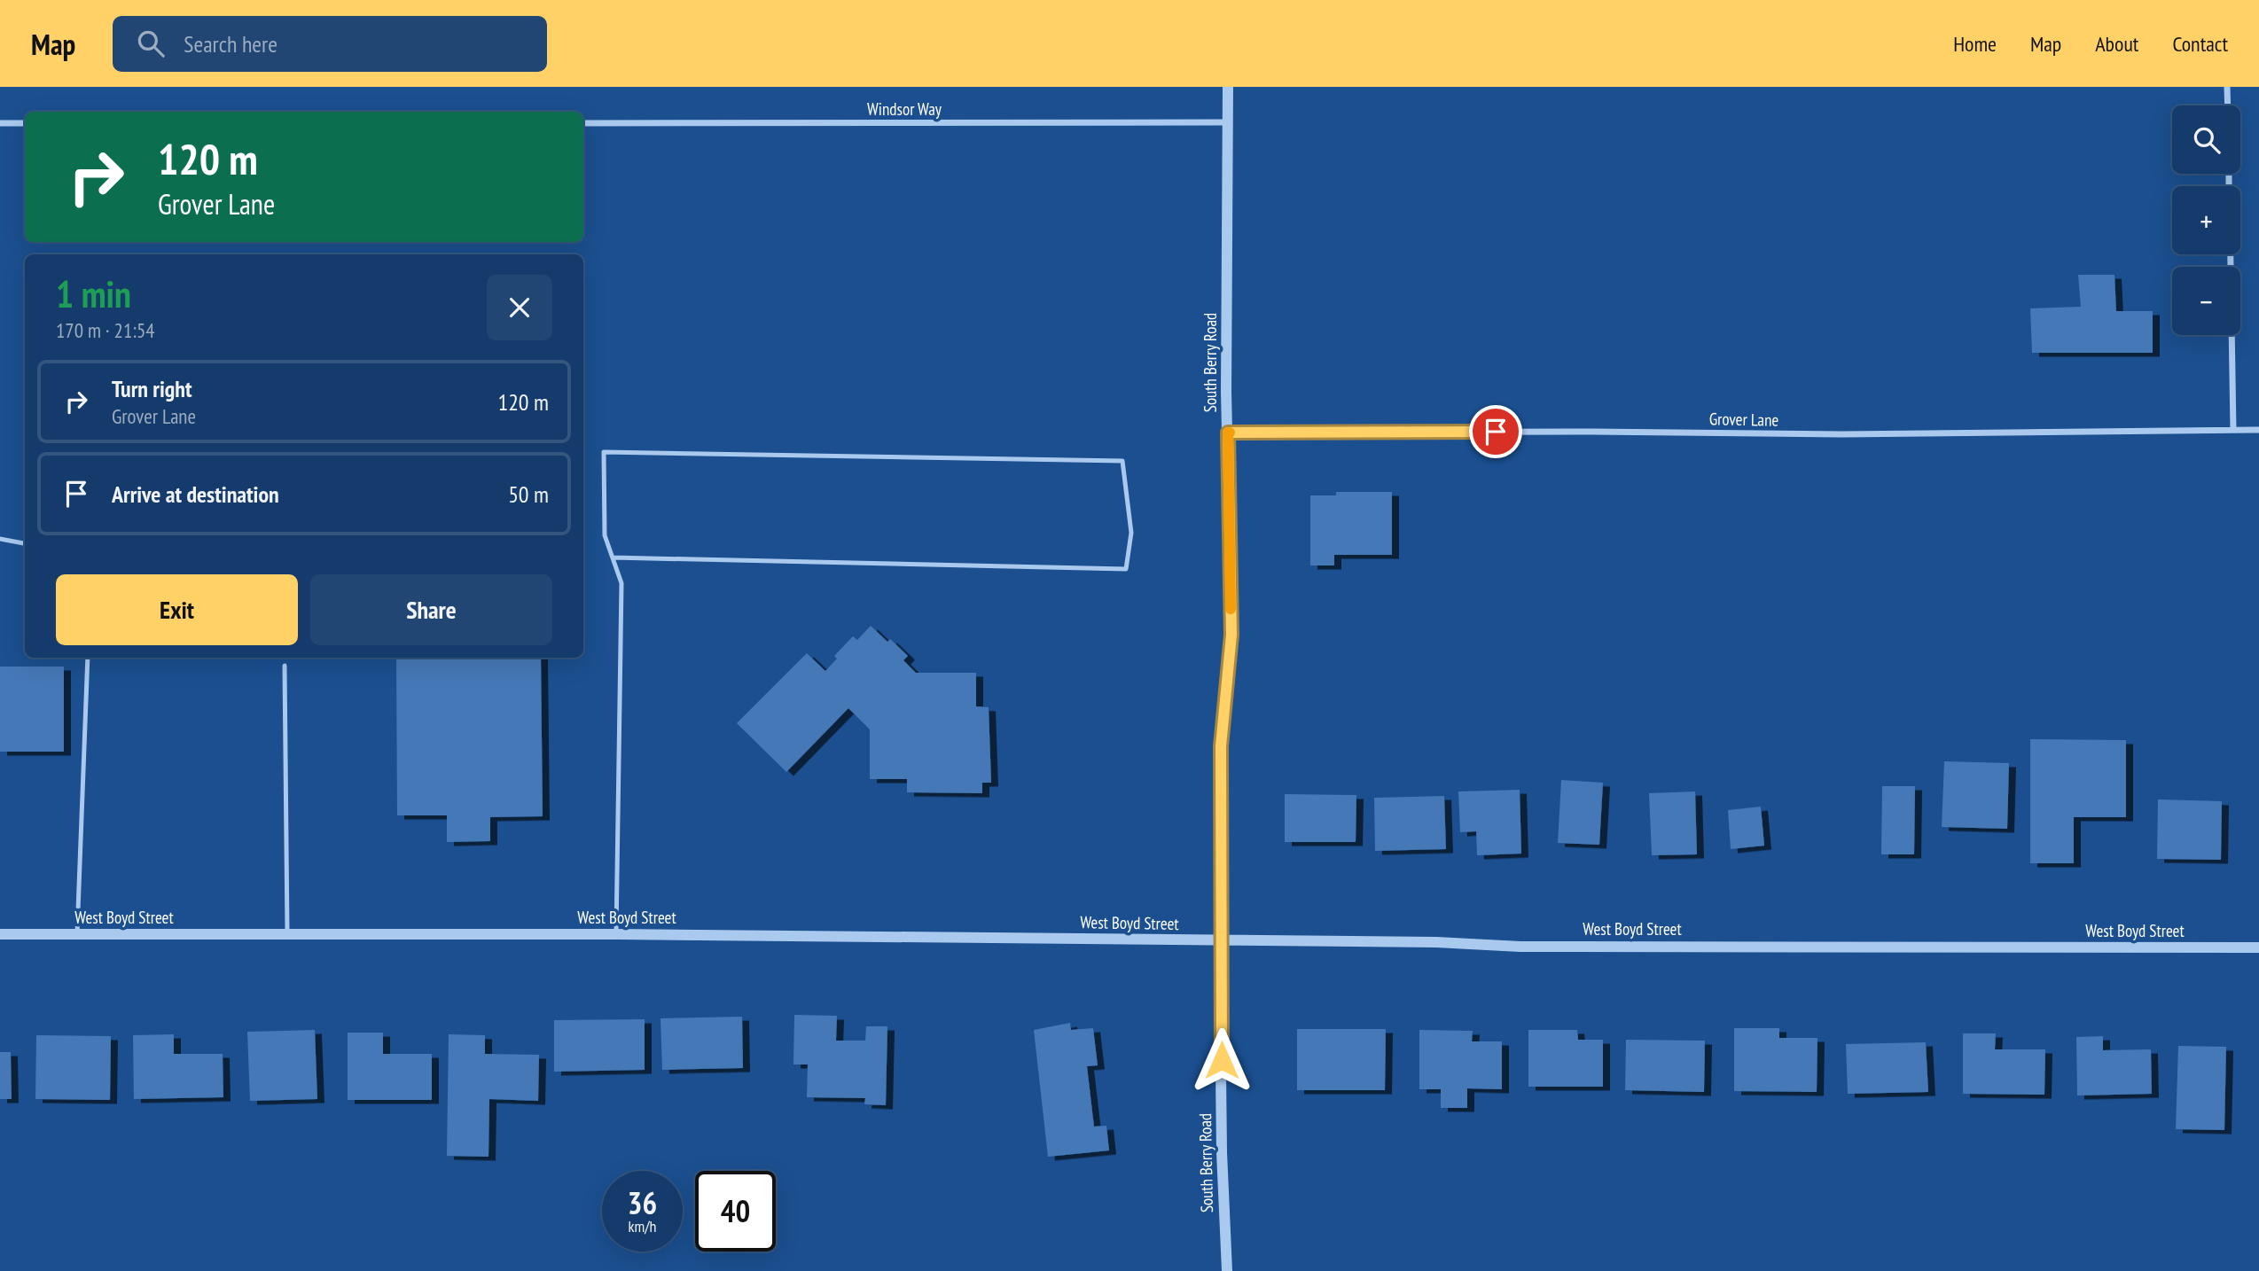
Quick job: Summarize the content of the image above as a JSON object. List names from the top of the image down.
{
  "streets": {
    "street": [
      "Windsor Way",
      "South Berry Road",
      "Grover Lane",
      "West Boyd Street"
    ]
  },
  "crossings": [
    ["Windsor Way", "South Berry Road"],
    ["South Berry Road", "Grover Lane"],
    ["South Berry Road", "West Boyd Street"]
  ],
  "page": {
    "header": "Map",
    "search": "Search here",
    "nav": [
      "Home",
      "Map",
      "About",
      "Contact"
    ],
    "map_buttons": ["+", "−"],
    "turn": ["120 m", "Grover Lane"],
    "heading": ["1 min", "170 m · 21:54"],
    "list": [
      {
        "name": "Turn right",
        "note": "Grover Lane",
        "value": "120 m"
      },
      {
        "name": "Arrive at destination",
        "value": "50 m"
      }
    ],
    "buttons": ["Exit", "Share"],
    "speed": "36 km/h",
    "limit": "40"
  }
}
